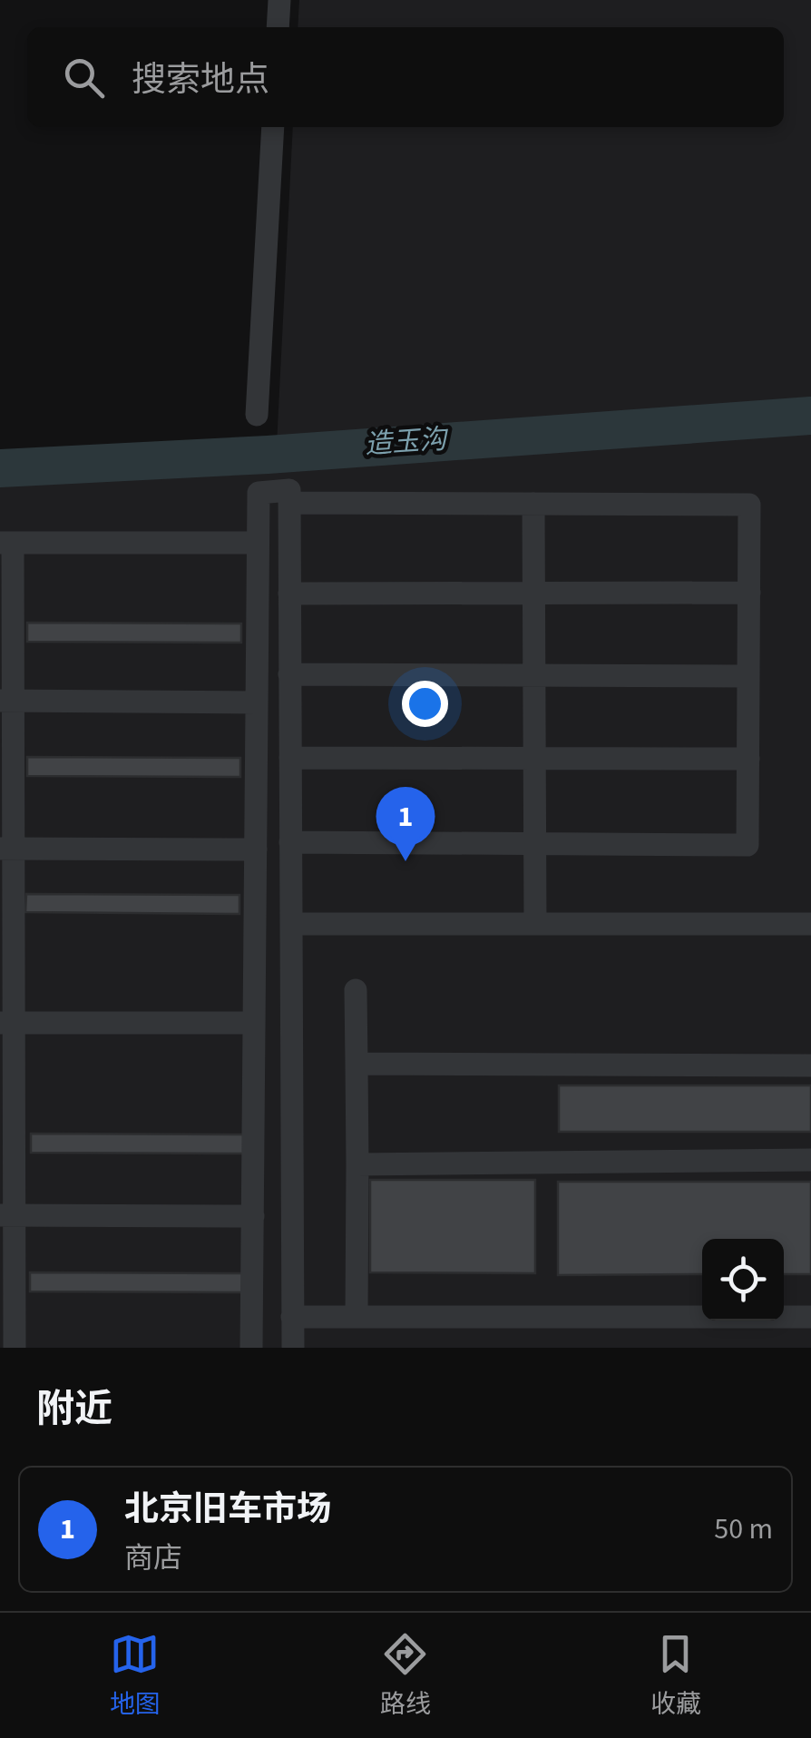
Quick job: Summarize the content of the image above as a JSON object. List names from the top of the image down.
{
  "water": ["造玉沟"],
  "page": {
    "search": "搜索地点",
    "pins": "1",
    "heading": "附近",
    "list": [
      {
        "mark": "1",
        "name": "北京旧车市场",
        "note": "商店",
        "value": "50 m"
      }
    ],
    "nav": ["地图", "路线", "收藏"]
  }
}
